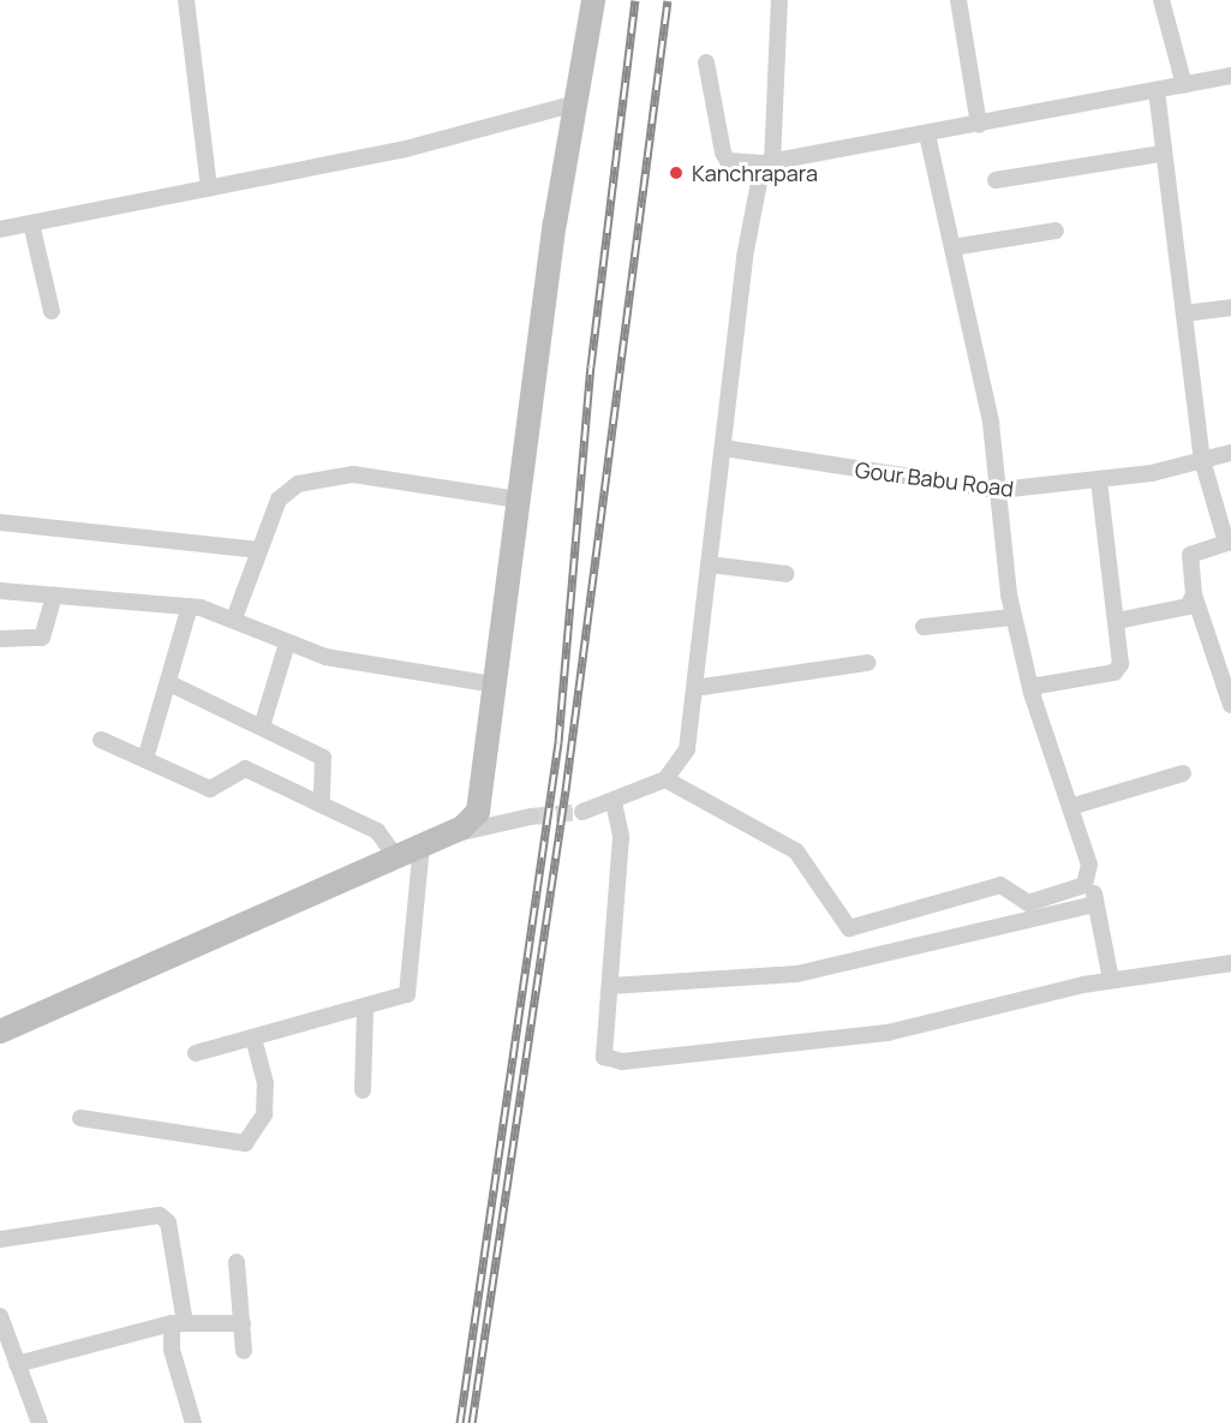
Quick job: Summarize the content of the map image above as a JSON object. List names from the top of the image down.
{
  "streets": {
    "street": ["Gour Babu Road"]
  },
  "places": ["Kanchrapara"]
}
